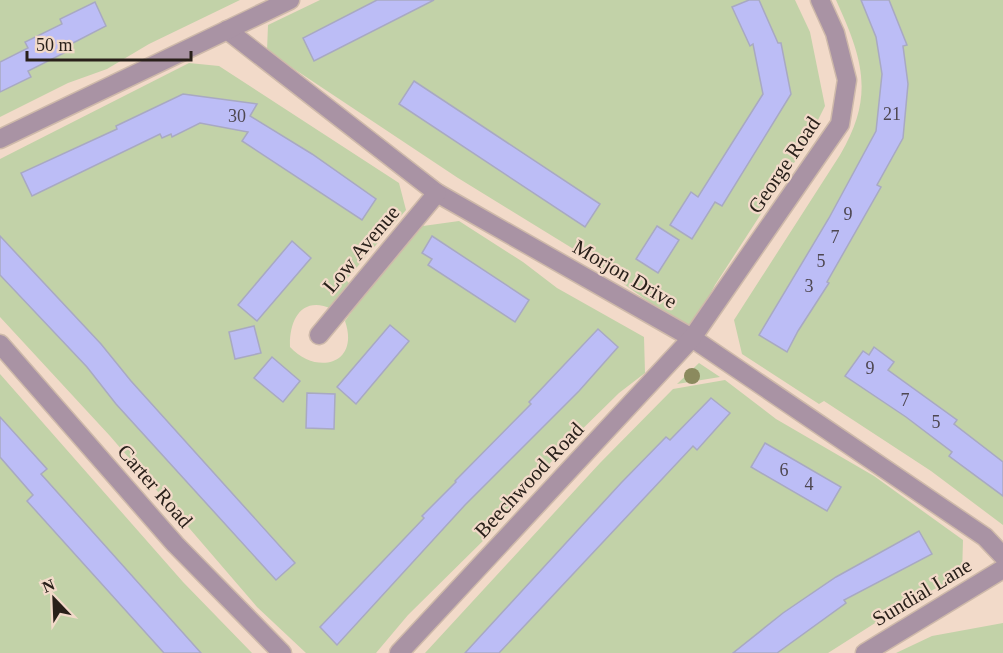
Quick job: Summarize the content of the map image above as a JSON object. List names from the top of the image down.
{
  "streets": {
    "street": [
      "George Road",
      "Low Avenue",
      "Morjon Drive",
      "Beechwood Road",
      "Carter Road",
      "Sundial Lane"
    ]
  },
  "crossings": [
    ["George Road", "Morjon Drive"],
    ["George Road", "Beechwood Road"],
    ["Low Avenue", "Morjon Drive"],
    ["Morjon Drive", "Beechwood Road"]
  ],
  "house_numbers": [
    "21",
    "30",
    "9",
    "7",
    "5",
    "3",
    "9",
    "7",
    "5",
    "6",
    "4"
  ],
  "scale_bar": "50 m",
  "north": "top left"
}
